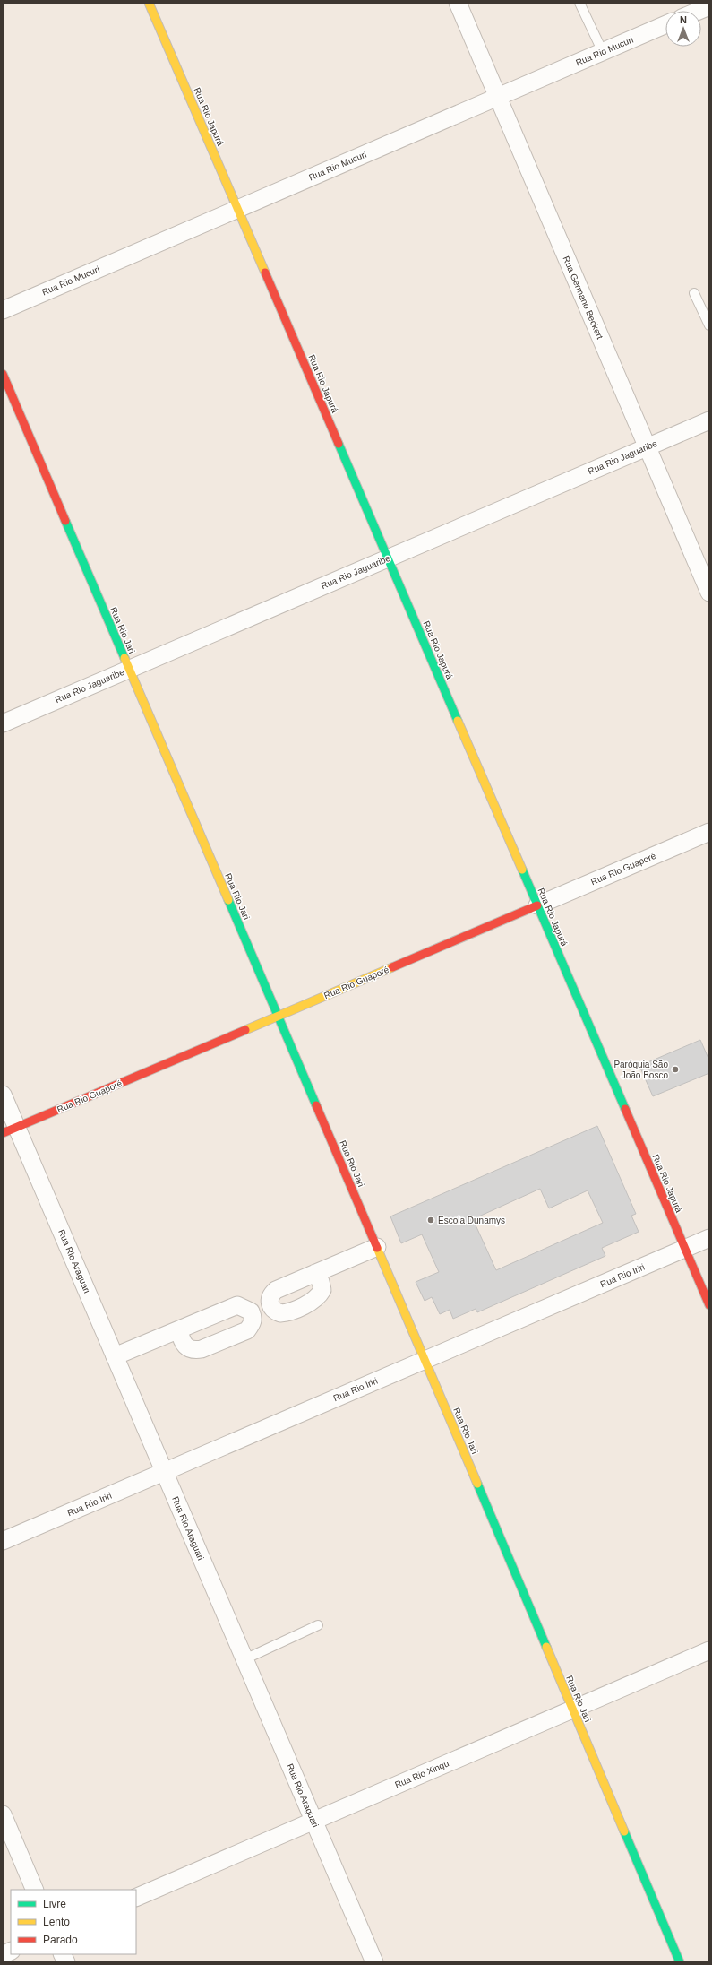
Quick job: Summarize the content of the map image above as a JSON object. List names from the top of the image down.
{
  "streets": {
    "street": [
      "Rua Rio Mucuri",
      "Rua Rio Japurá",
      "Rua Germano Beckert",
      "Rua Rio Jaguaribe",
      "Rua Rio Jari",
      "Rua Rio Guaporé",
      "Rua Rio Araguari",
      "Rua Rio Iriri",
      "Rua Rio Xingu"
    ]
  },
  "crossings": [
    ["Rua Rio Mucuri", "Rua Rio Japurá"],
    ["Rua Rio Mucuri", "Rua Germano Beckert"],
    ["Rua Rio Japurá", "Rua Rio Jaguaribe"],
    ["Rua Rio Japurá", "Rua Rio Guaporé"],
    ["Rua Rio Japurá", "Rua Rio Iriri"],
    ["Rua Germano Beckert", "Rua Rio Jaguaribe"],
    ["Rua Rio Jaguaribe", "Rua Rio Jari"],
    ["Rua Rio Jari", "Rua Rio Guaporé"],
    ["Rua Rio Jari", "Rua Rio Iriri"],
    ["Rua Rio Jari", "Rua Rio Xingu"],
    ["Rua Rio Guaporé", "Rua Rio Araguari"],
    ["Rua Rio Araguari", "Rua Rio Iriri"],
    ["Rua Rio Araguari", "Rua Rio Xingu"]
  ],
  "places": ["Paróquia São João Bosco", "Escola Dunamys"],
  "legend": ["Livre", "Lento", "Parado"],
  "north": "top"
}
